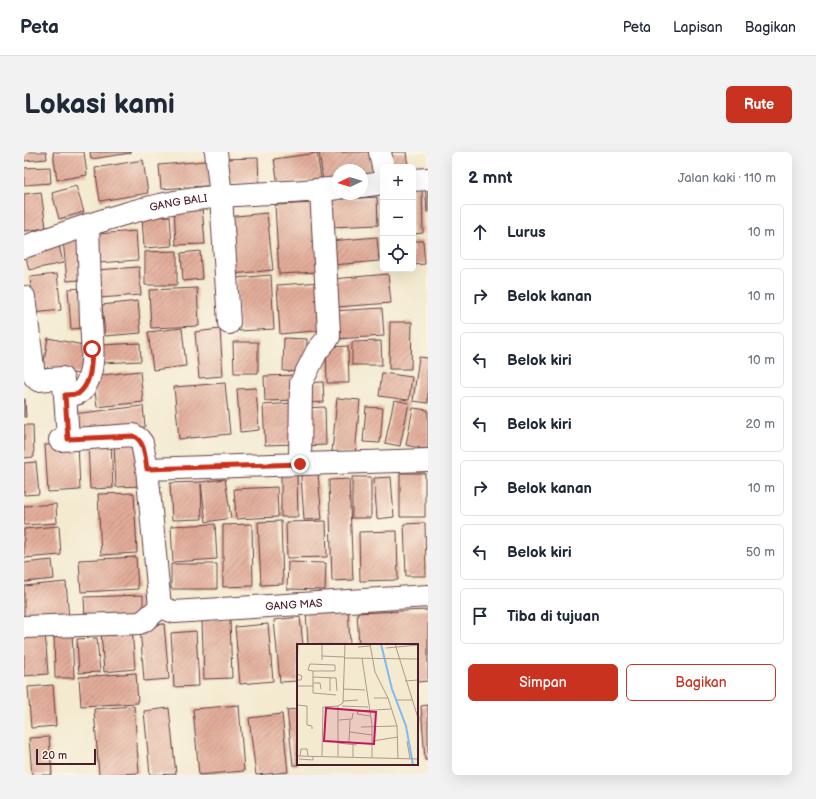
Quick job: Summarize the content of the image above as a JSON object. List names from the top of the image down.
{
  "streets": {
    "street": ["GANG BALI", "GANG MAS"]
  },
  "scale_bar": "20 m",
  "north": "left",
  "page": {
    "header": "Peta",
    "nav": ["Peta", "Lapisan", "Bagikan"],
    "buttons": [
      "Rute",
      ["Simpan", "Bagikan"]
    ],
    "title": "Lokasi kami",
    "heading": ["2 mnt", "Jalan kaki · 110 m"],
    "map_buttons": ["+", "−"],
    "list": [
      ["Lurus", "10 m"],
      ["Belok kanan", "10 m"],
      ["Belok kiri", "10 m"],
      ["Belok kiri", "20 m"],
      ["Belok kanan", "10 m"],
      ["Belok kiri", "50 m"],
      "Tiba di tujuan"
    ],
    "scale": "20 m"
  }
}
